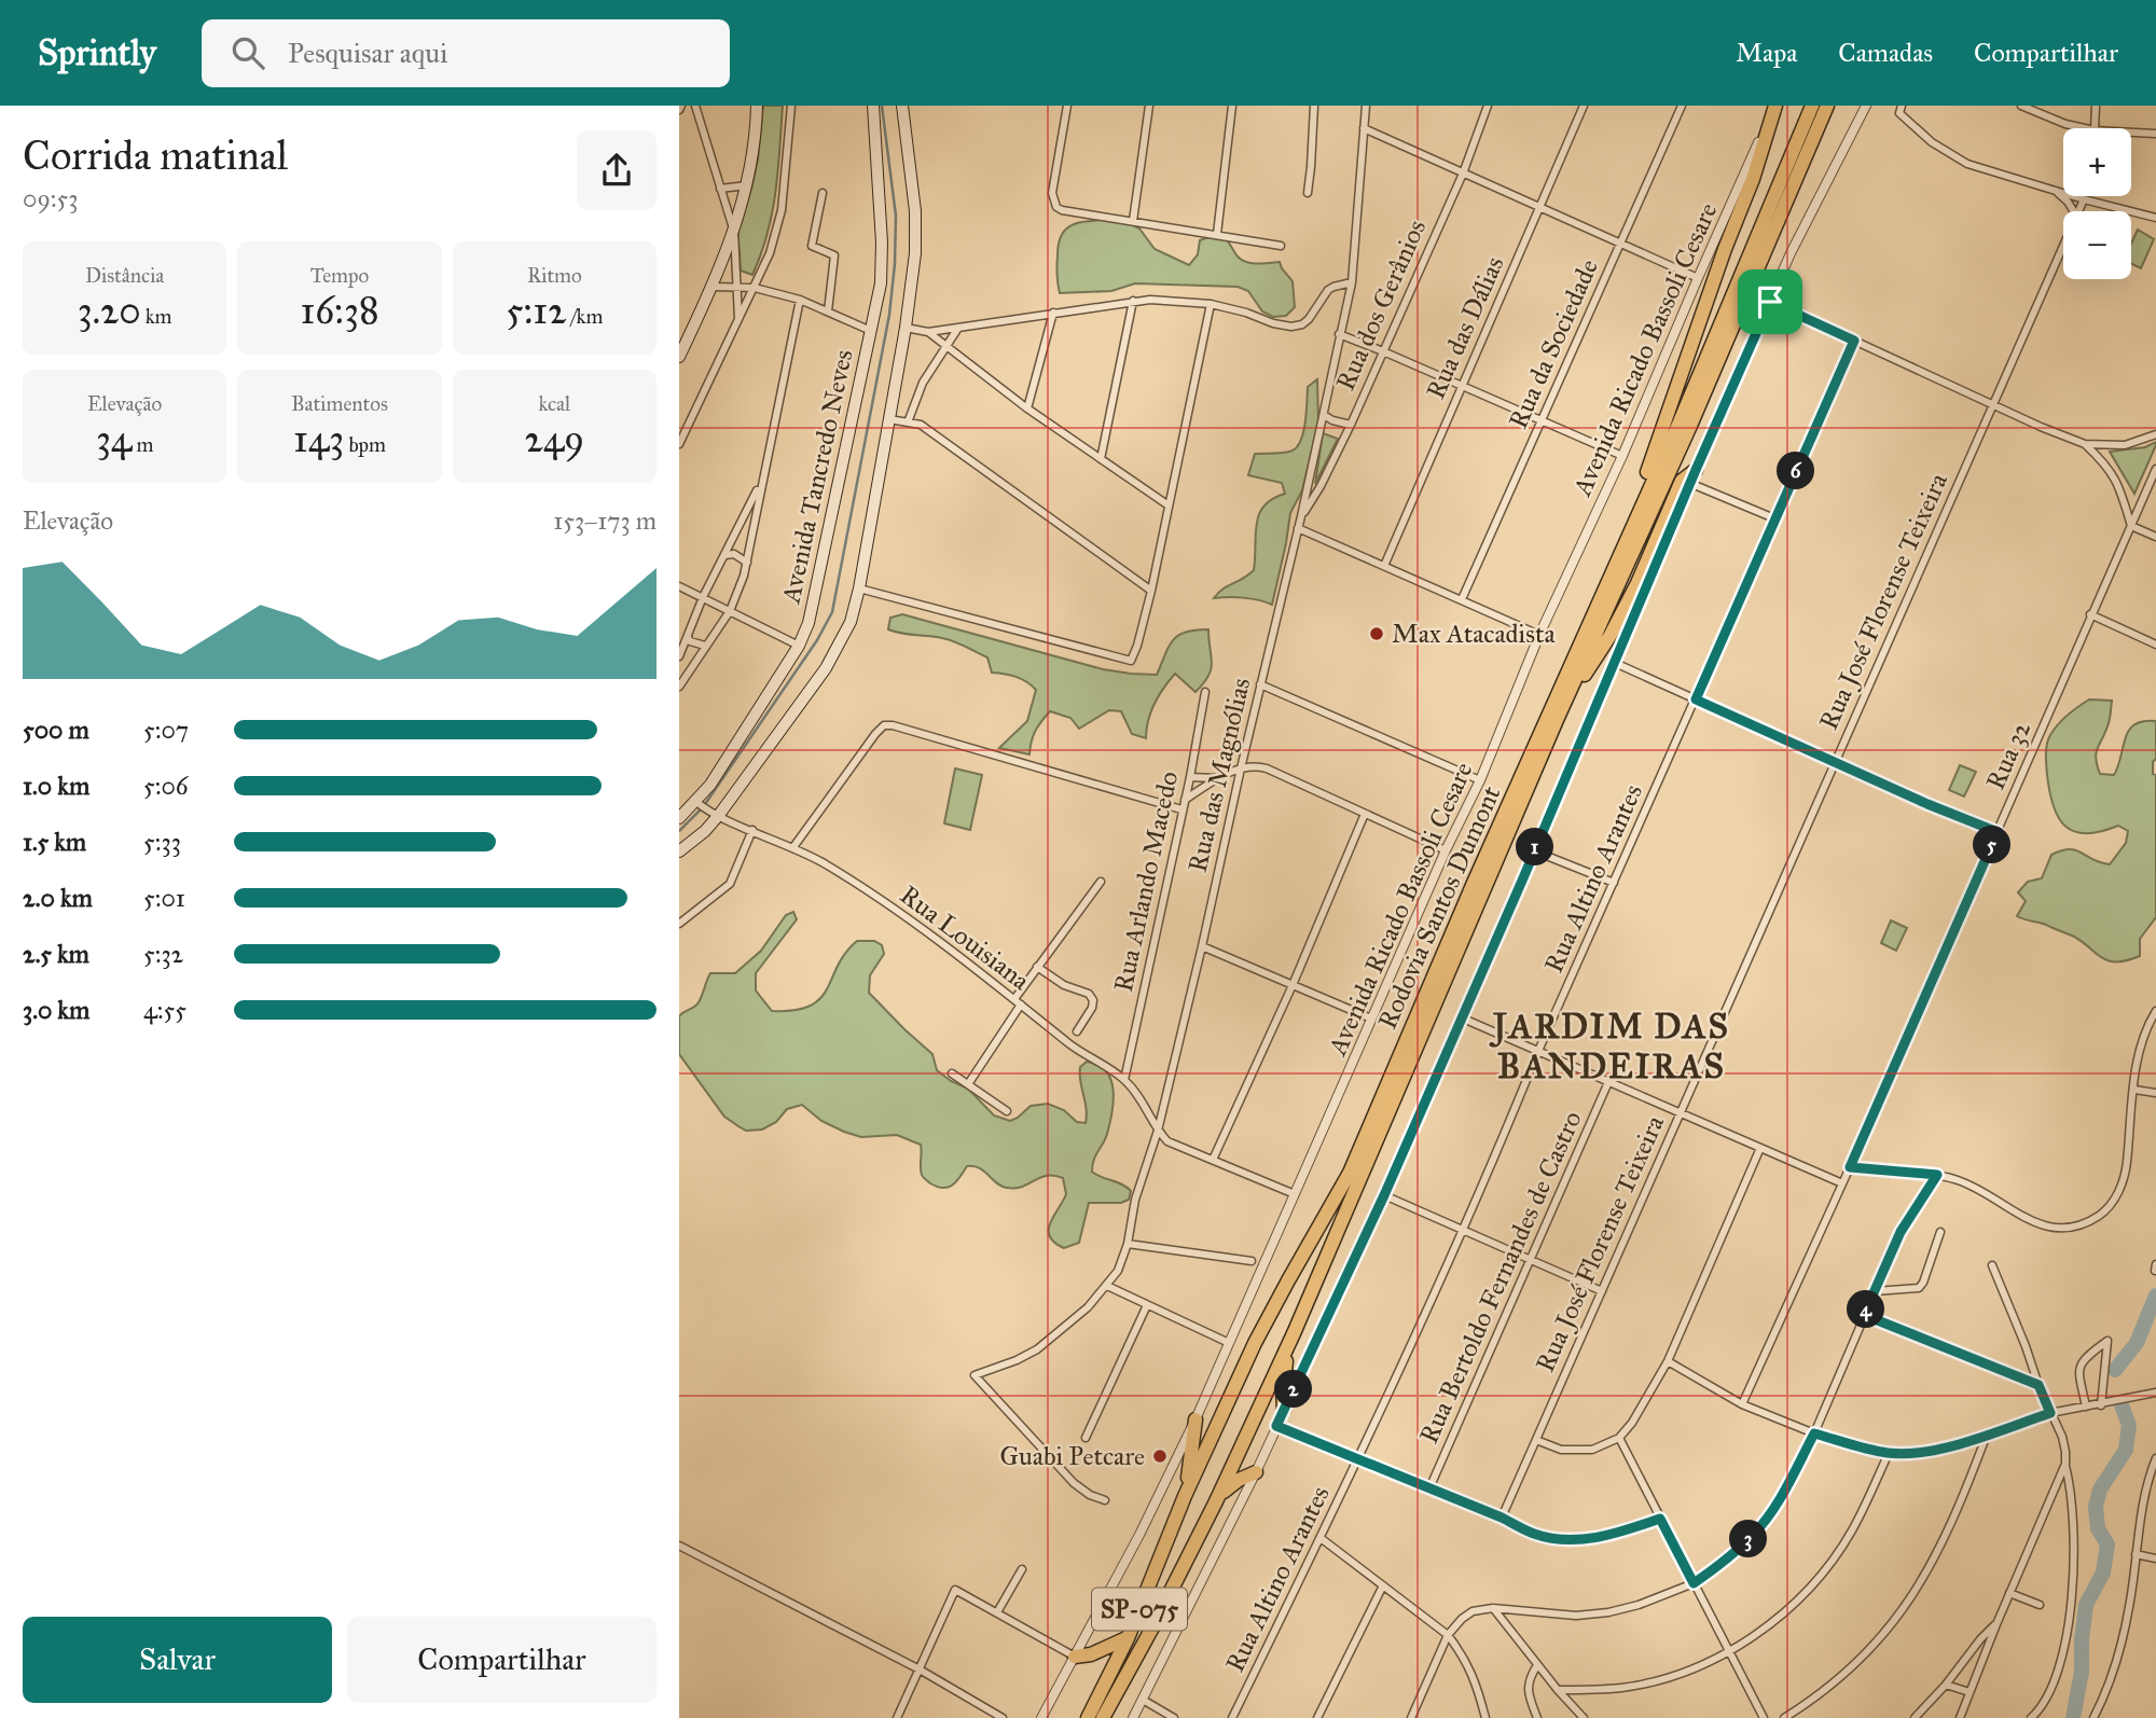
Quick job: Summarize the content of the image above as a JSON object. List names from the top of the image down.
{
  "streets": {
    "highway": ["Rodovia Santos Dumont", "SP-075"],
    "main road": ["Avenida Tancredo Neves"],
    "street": [
      "Rua dos Gerânios",
      "Rua das Dálias",
      "Rua da Sociedade",
      "Avenida Ricado Bassoli Cesare",
      "Rua José Florense Teixeira",
      "Rua 32",
      "Rua das Magnólias",
      "Rua Altino Arantes",
      "Rua Arlando Macedo",
      "Rua Louisiana",
      "Rua Bertoldo Fernandes de Castro"
    ]
  },
  "crossings": [
    ["Rua dos Gerânios", "Rua das Magnólias"],
    ["Avenida Tancredo Neves", "Rua Louisiana"],
    ["Rua das Magnólias", "Rua Louisiana"],
    ["Rua Arlando Macedo", "Rua Louisiana"]
  ],
  "districts": ["JARDIM DAS BANDEIRAS"],
  "places": ["Max Atacadista", "Guabi Petcare"],
  "page": {
    "header": "Sprintly",
    "search": "Pesquisar aqui",
    "nav": ["Mapa", "Camadas", "Compartilhar"],
    "heading": ["Corrida matinal", "09:53"],
    "map_buttons": ["+", "−"],
    "stats": [
      ["Distância", "3.20 km"],
      ["Tempo", "16:38"],
      ["Ritmo", "5:12 /km"],
      ["Elevação", "34 m"],
      ["Batimentos", "143 bpm"],
      ["kcal", "249"]
    ],
    "pins": [
      "6",
      "5",
      "1",
      "4",
      "2",
      "3"
    ],
    "chart": ["Elevação", "153–173 m"],
    "list": [
      {
        "name": "500 m",
        "note": "5:07"
      },
      {
        "name": "1.0 km",
        "note": "5:06"
      },
      {
        "name": "1.5 km",
        "note": "5:33"
      },
      {
        "name": "2.0 km",
        "note": "5:01"
      },
      {
        "name": "2.5 km",
        "note": "5:32"
      },
      {
        "name": "3.0 km",
        "note": "4:55"
      }
    ],
    "buttons": ["Salvar", "Compartilhar"]
  }
}
